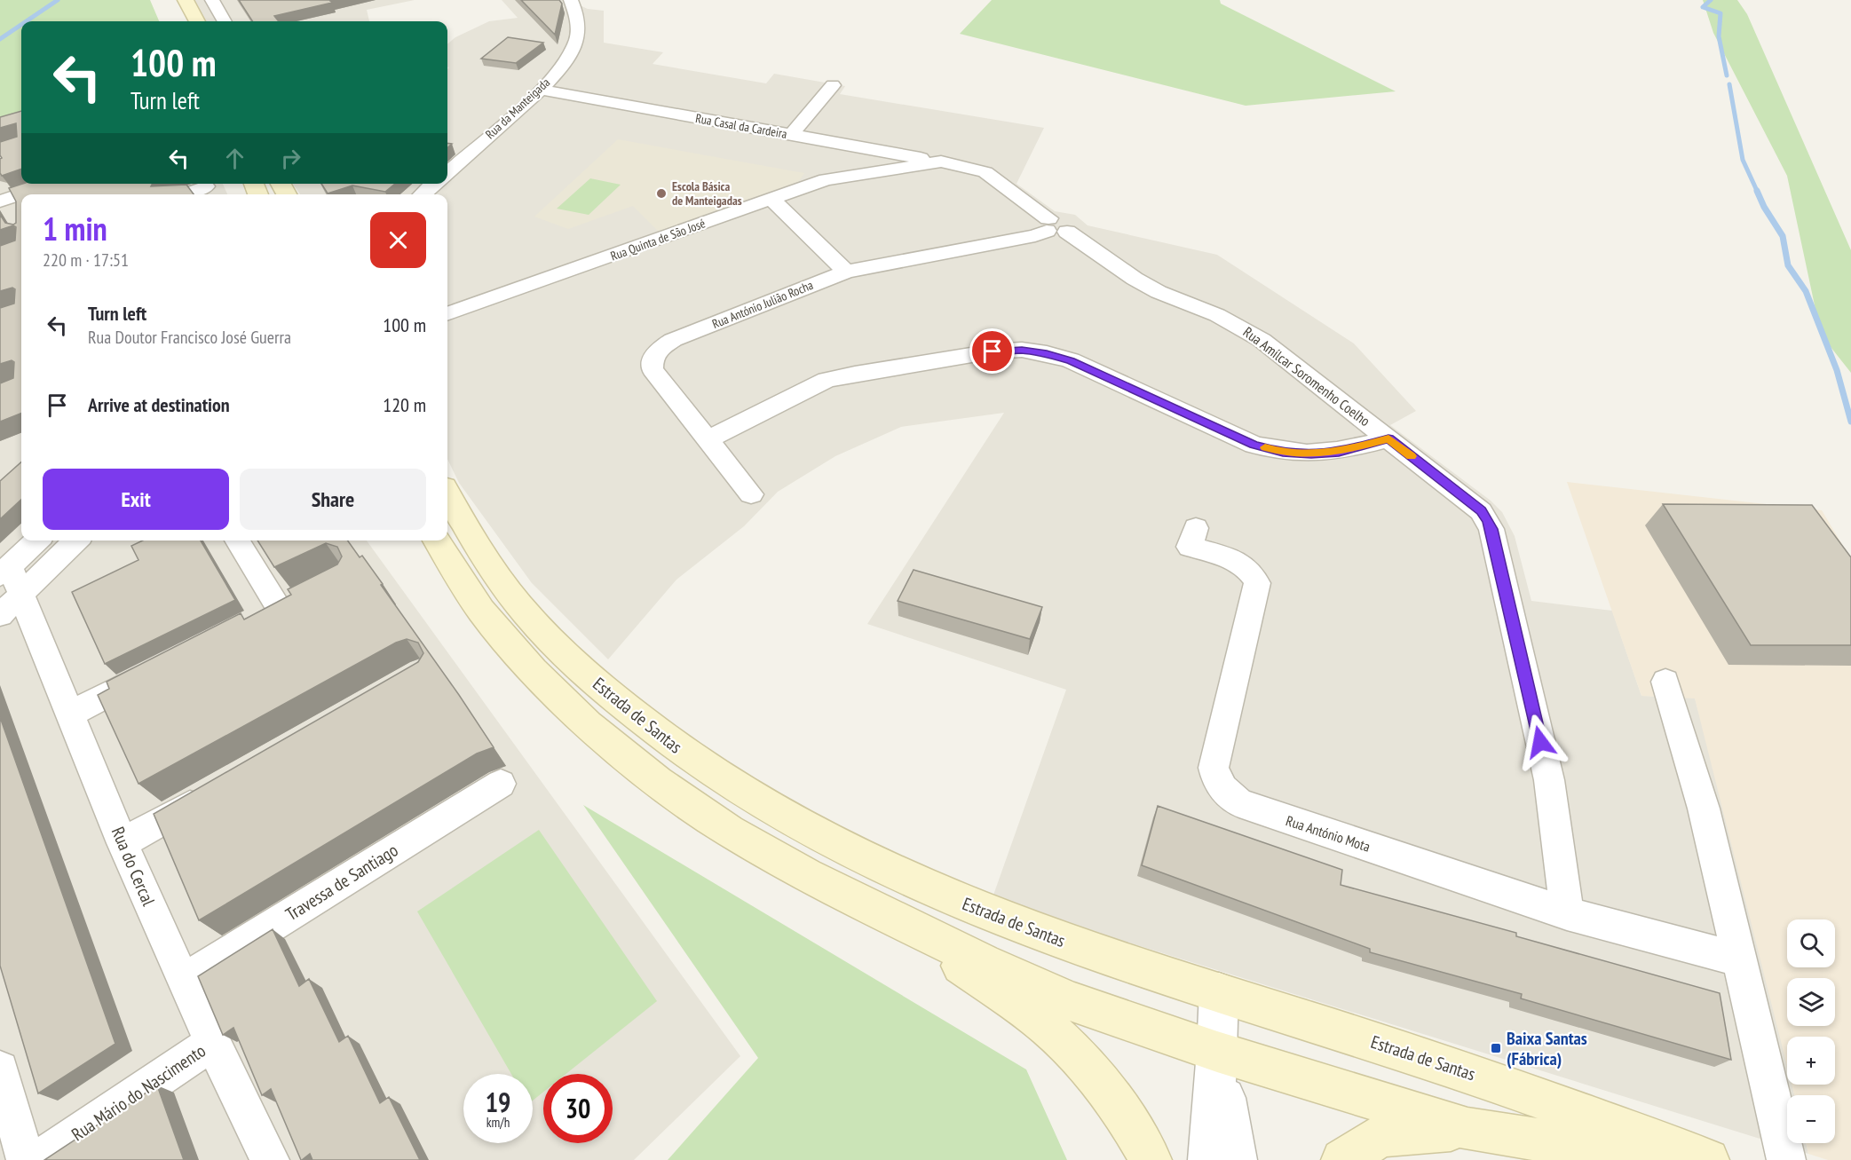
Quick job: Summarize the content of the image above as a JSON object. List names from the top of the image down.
{
  "streets": {
    "main road": ["Estrada de Santas"],
    "street": [
      "Rua da Manteigada",
      "Rua Casal da Cardeira",
      "Rua Quinta de São José",
      "Rua António Julião Rocha",
      "Rua Amílcar Soromenho Coelho",
      "Rua António Mota",
      "Rua do Cercal",
      "Travessa de Santiago",
      "Rua Mário do Nascimento"
    ]
  },
  "crossings": [
    ["Rua da Manteigada", "Rua Casal da Cardeira"],
    ["Rua Casal da Cardeira", "Rua Quinta de São José"],
    ["Rua Quinta de São José", "Rua António Julião Rocha"],
    ["Rua Quinta de São José", "Rua Amílcar Soromenho Coelho"],
    ["Rua António Julião Rocha", "Rua Amílcar Soromenho Coelho"],
    ["Rua Amílcar Soromenho Coelho", "Rua António Mota"],
    ["Rua do Cercal", "Travessa de Santiago"],
    ["Rua do Cercal", "Rua Mário do Nascimento"]
  ],
  "places": {
    "other": ["Escola Básica de Manteigadas"],
    "transit": ["Baixa Santas (Fábrica)"]
  },
  "page": {
    "turn": ["100 m", "Turn left"],
    "heading": ["1 min", "220 m · 17:51"],
    "list": [
      {
        "name": "Turn left",
        "note": "Rua Doutor Francisco José Guerra",
        "value": "100 m"
      },
      {
        "name": "Arrive at destination",
        "value": "120 m"
      }
    ],
    "buttons": ["Exit", "Share"],
    "map_buttons": ["+", "−"],
    "speed": "19 km/h",
    "limit": "30"
  }
}
